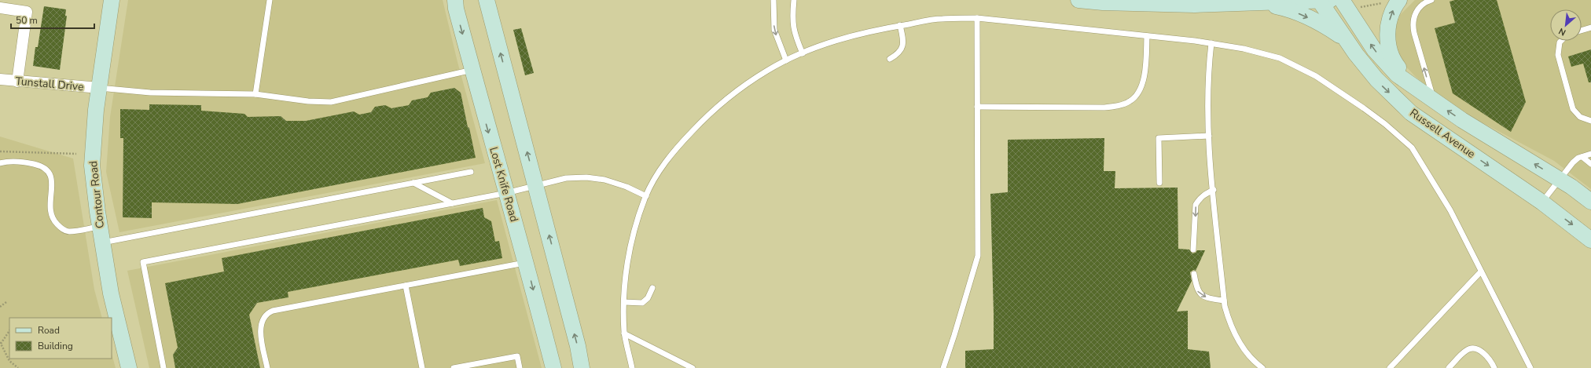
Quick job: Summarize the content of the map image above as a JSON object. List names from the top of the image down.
{
  "streets": {
    "street": [
      "Tunstall Drive",
      "Russell Avenue",
      "Lost Knife Road",
      "Contour Road"
    ]
  },
  "crossings": [
    ["Tunstall Drive", "Contour Road"]
  ],
  "legend": ["Road", "Building"],
  "scale_bar": "50 m",
  "north": "bottom left"
}
